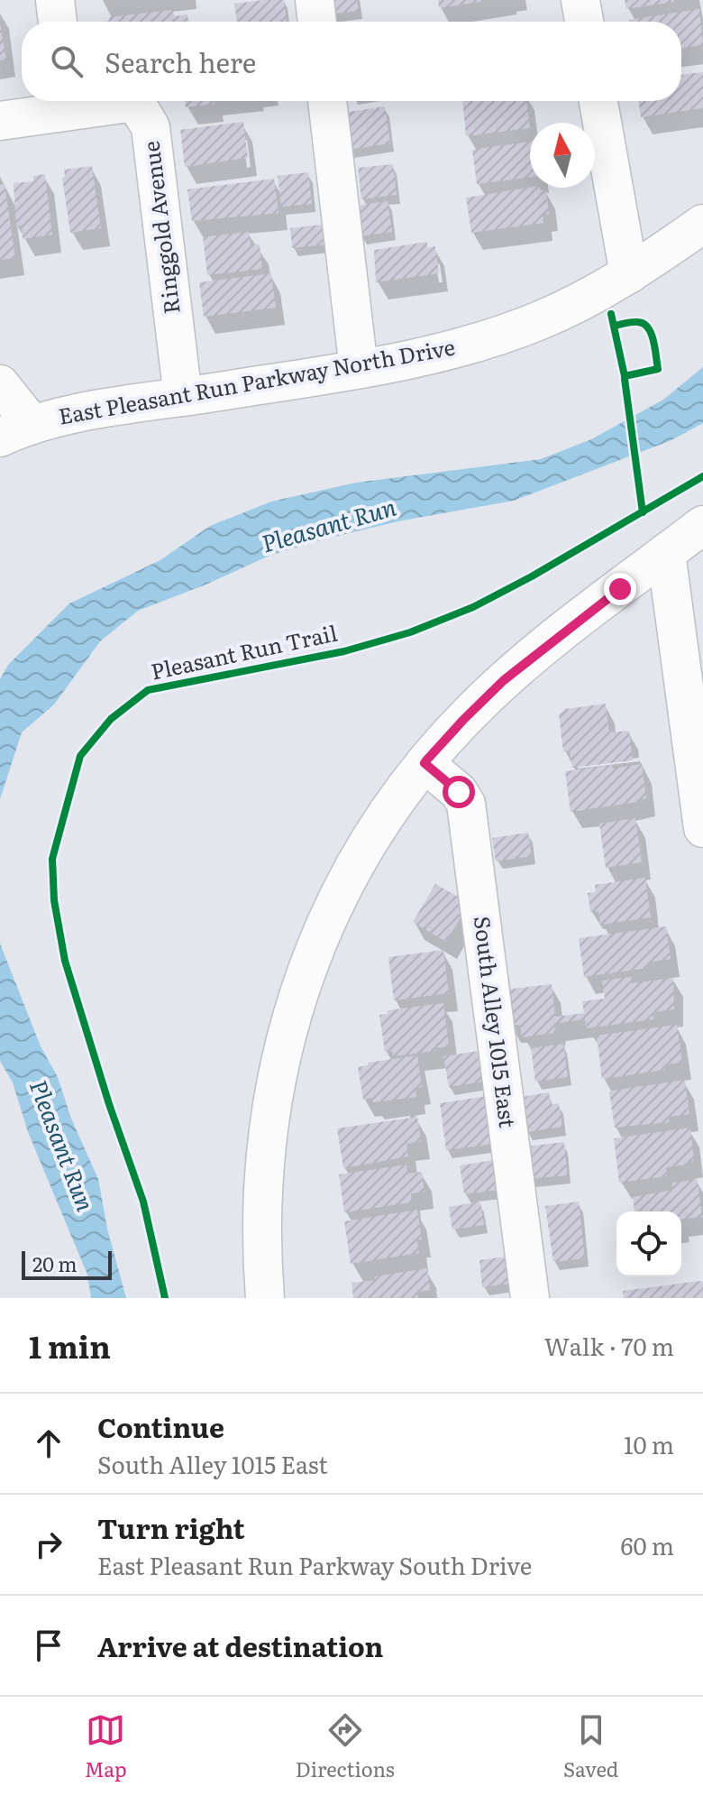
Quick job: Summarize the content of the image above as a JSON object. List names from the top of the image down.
{
  "streets": {
    "street": ["Ringgold Avenue", "East Pleasant Run Parkway North Drive", "South Alley 1015 East"],
    "cycle path": ["Pleasant Run Trail"]
  },
  "crossings": [
    ["Ringgold Avenue", "East Pleasant Run Parkway North Drive"]
  ],
  "water": ["Pleasant Run"],
  "scale_bar": "20 m",
  "north": "top",
  "page": {
    "search": "Search here",
    "scale": "20 m",
    "heading": ["1 min", "Walk · 70 m"],
    "list": [
      ["Continue", "South Alley 1015 East", "10 m"],
      ["Turn right", "East Pleasant Run Parkway South Drive", "60 m"],
      "Arrive at destination"
    ],
    "nav": ["Map", "Directions", "Saved"]
  }
}
